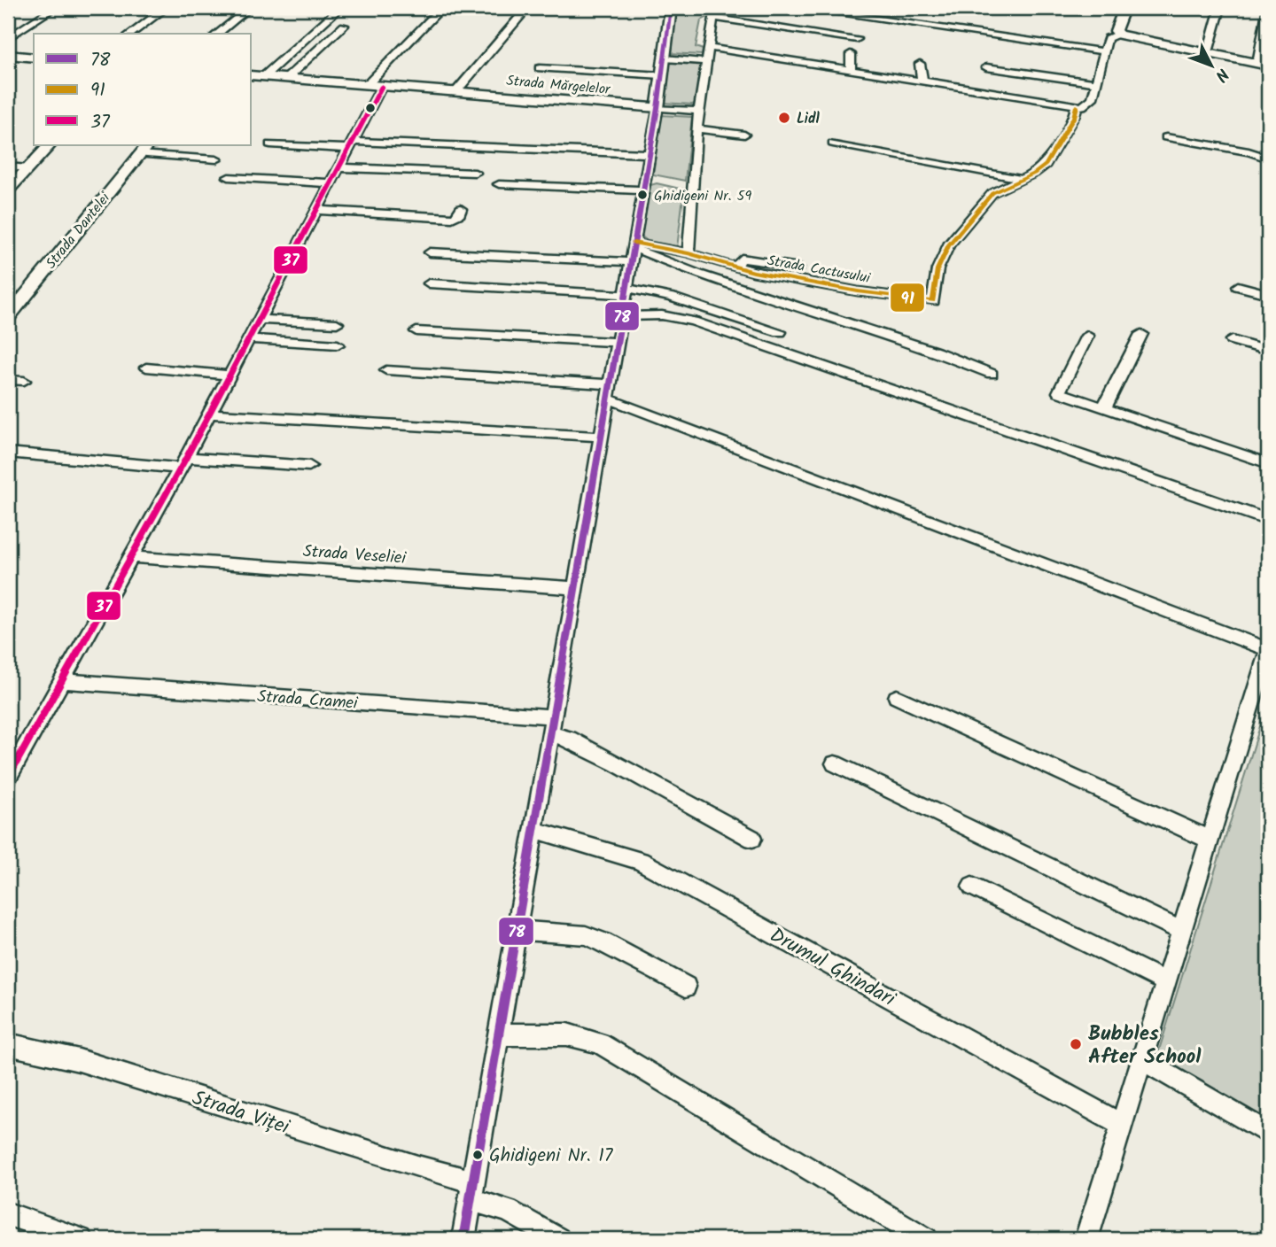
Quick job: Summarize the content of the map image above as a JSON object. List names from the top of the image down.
{
  "streets": {
    "street": [
      "Strada Mărgelelor",
      "Strada Dantelei",
      "Strada Cactusului",
      "Strada Veseliei",
      "Strada Cramei",
      "Drumul Ghindari",
      "Strada Viței"
    ]
  },
  "places": [
    "Lidl",
    "Ghidigeni Nr. 59",
    "Bubbles After School",
    "Ghidigeni Nr. 17"
  ],
  "lines": ["transit line 78", "transit line 37", "transit line 91"],
  "legend": ["78", "91", "37"],
  "north": "bottom right"
}
